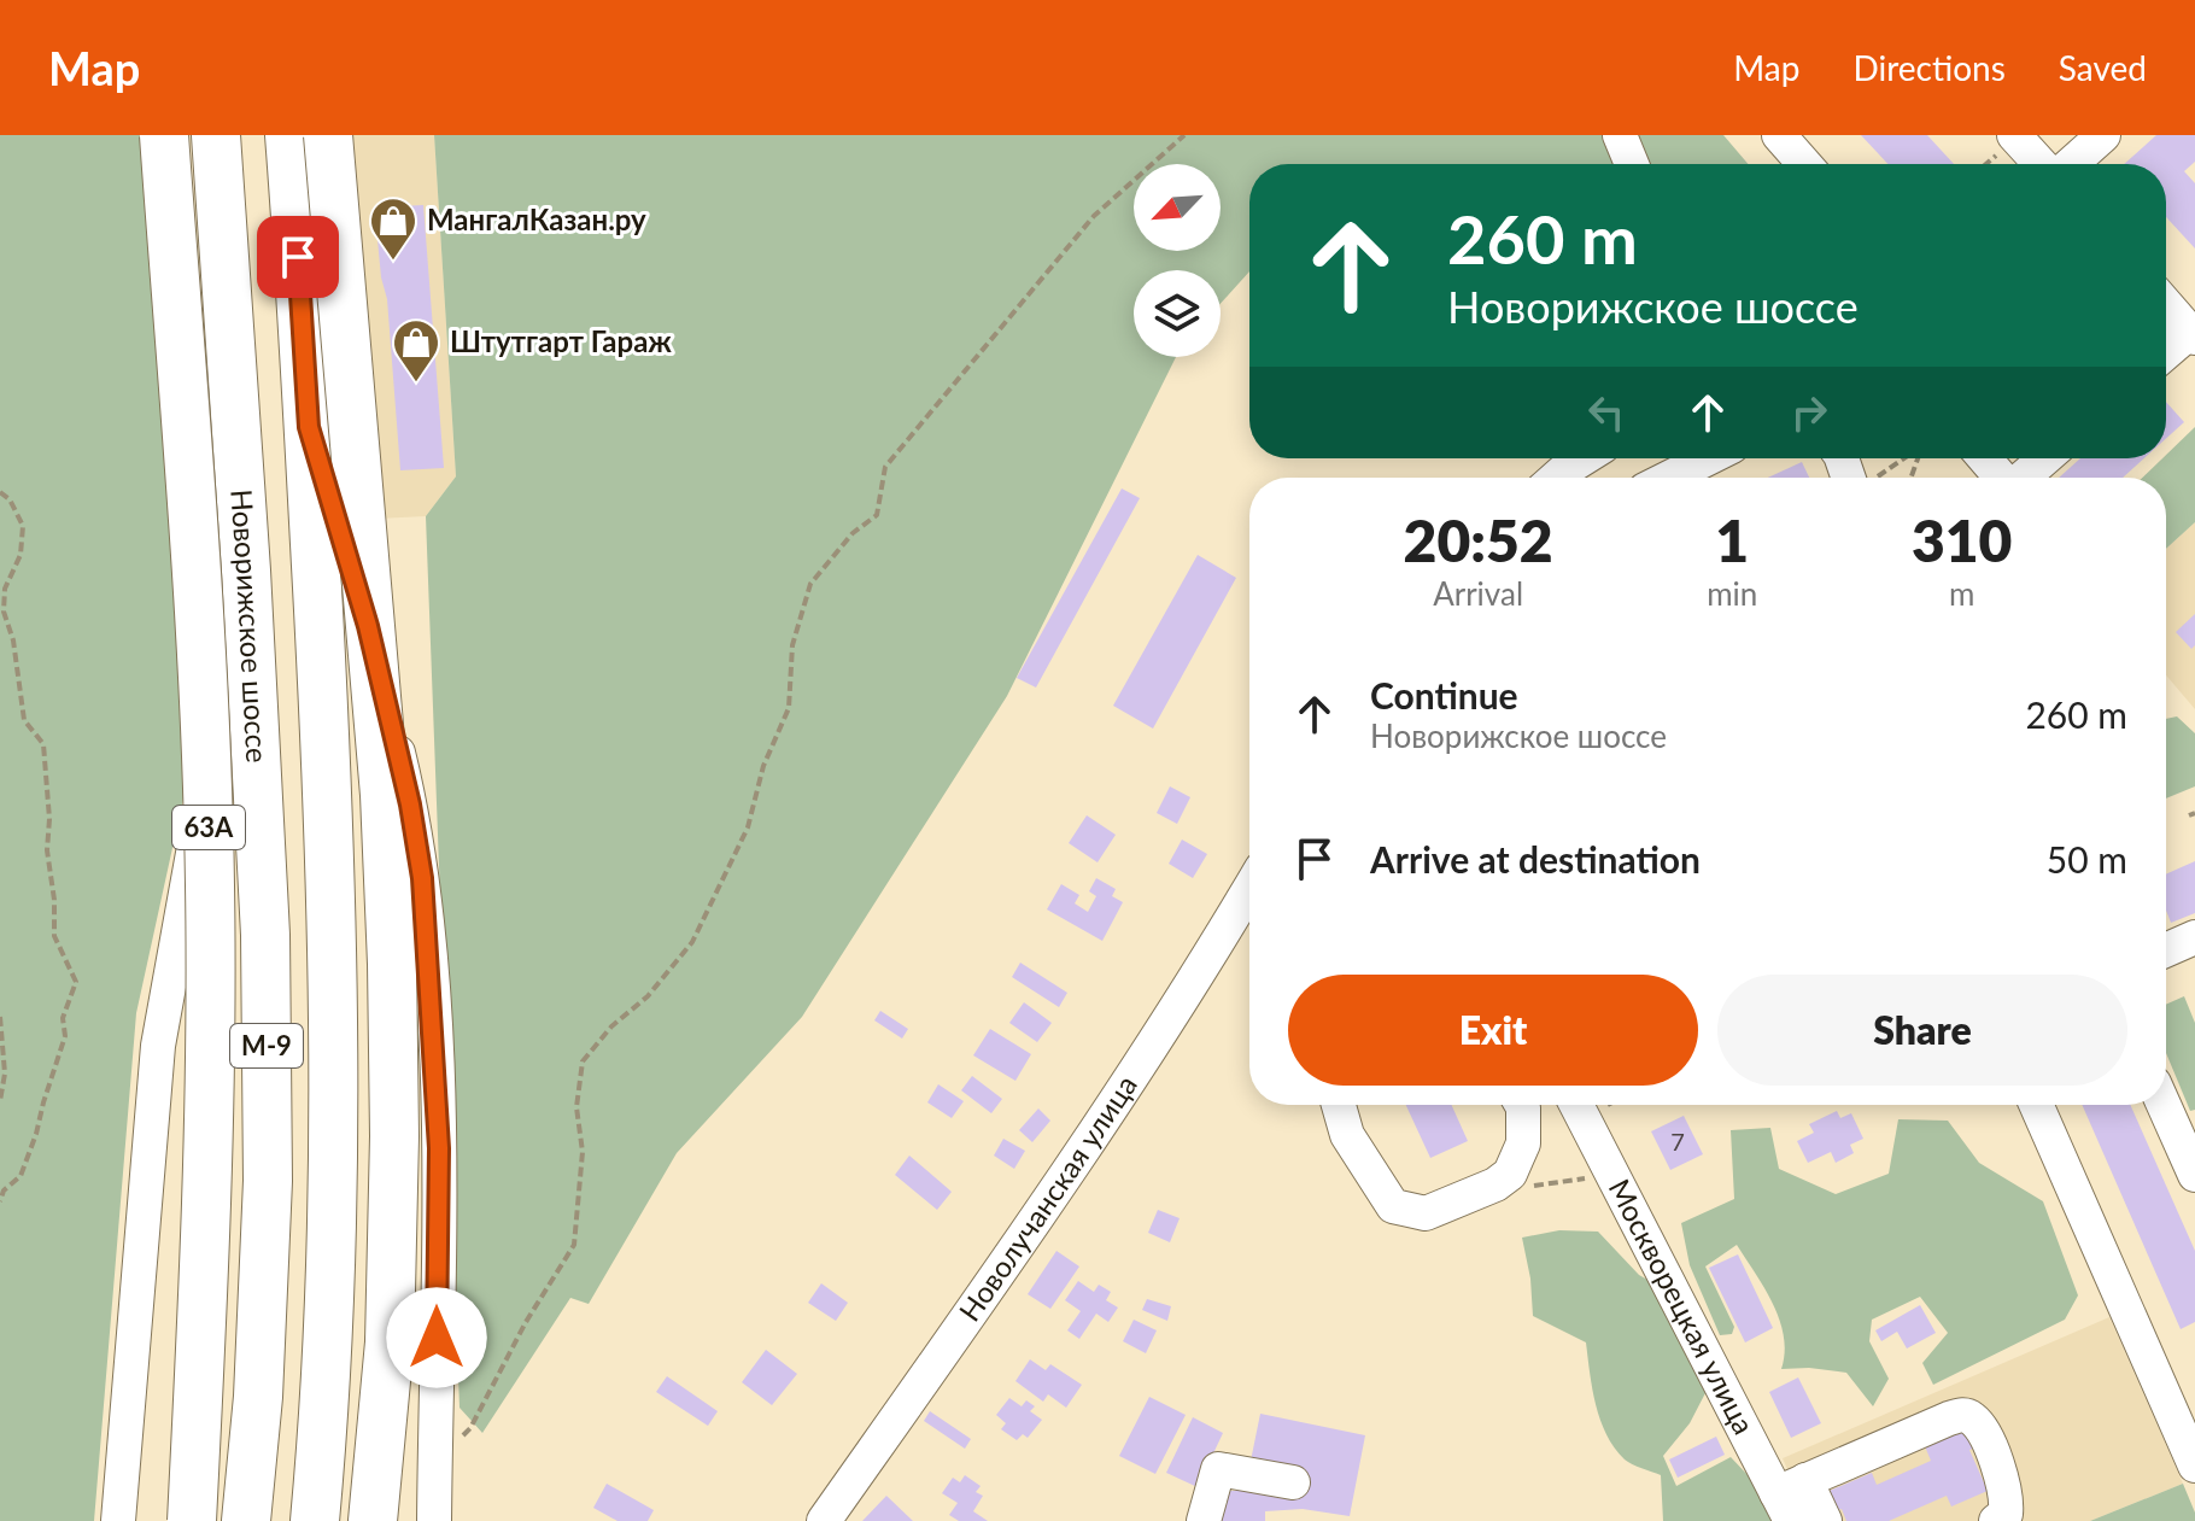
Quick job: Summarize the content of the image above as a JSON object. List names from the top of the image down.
{
  "streets": {
    "highway": ["Новорижское шоссе", "63A", "М-9"],
    "street": ["Новолучанская улица", "Москворецкая улица"]
  },
  "places": {
    "shop": ["МангалКазан.ру", "Штутгарт Гараж"]
  },
  "house_numbers": ["7"],
  "north": "bottom left",
  "page": {
    "header": "Map",
    "nav": ["Map", "Directions", "Saved"],
    "turn": ["260 m", "Новорижское шоссе"],
    "eta": [
      "20:52",
      "Arrival",
      "1",
      "min",
      "310",
      "m"
    ],
    "list": [
      {
        "name": "Continue",
        "note": "Новорижское шоссе",
        "value": "260 m"
      },
      {
        "name": "Arrive at destination",
        "value": "50 m"
      }
    ],
    "buttons": ["Exit", "Share"]
  }
}
